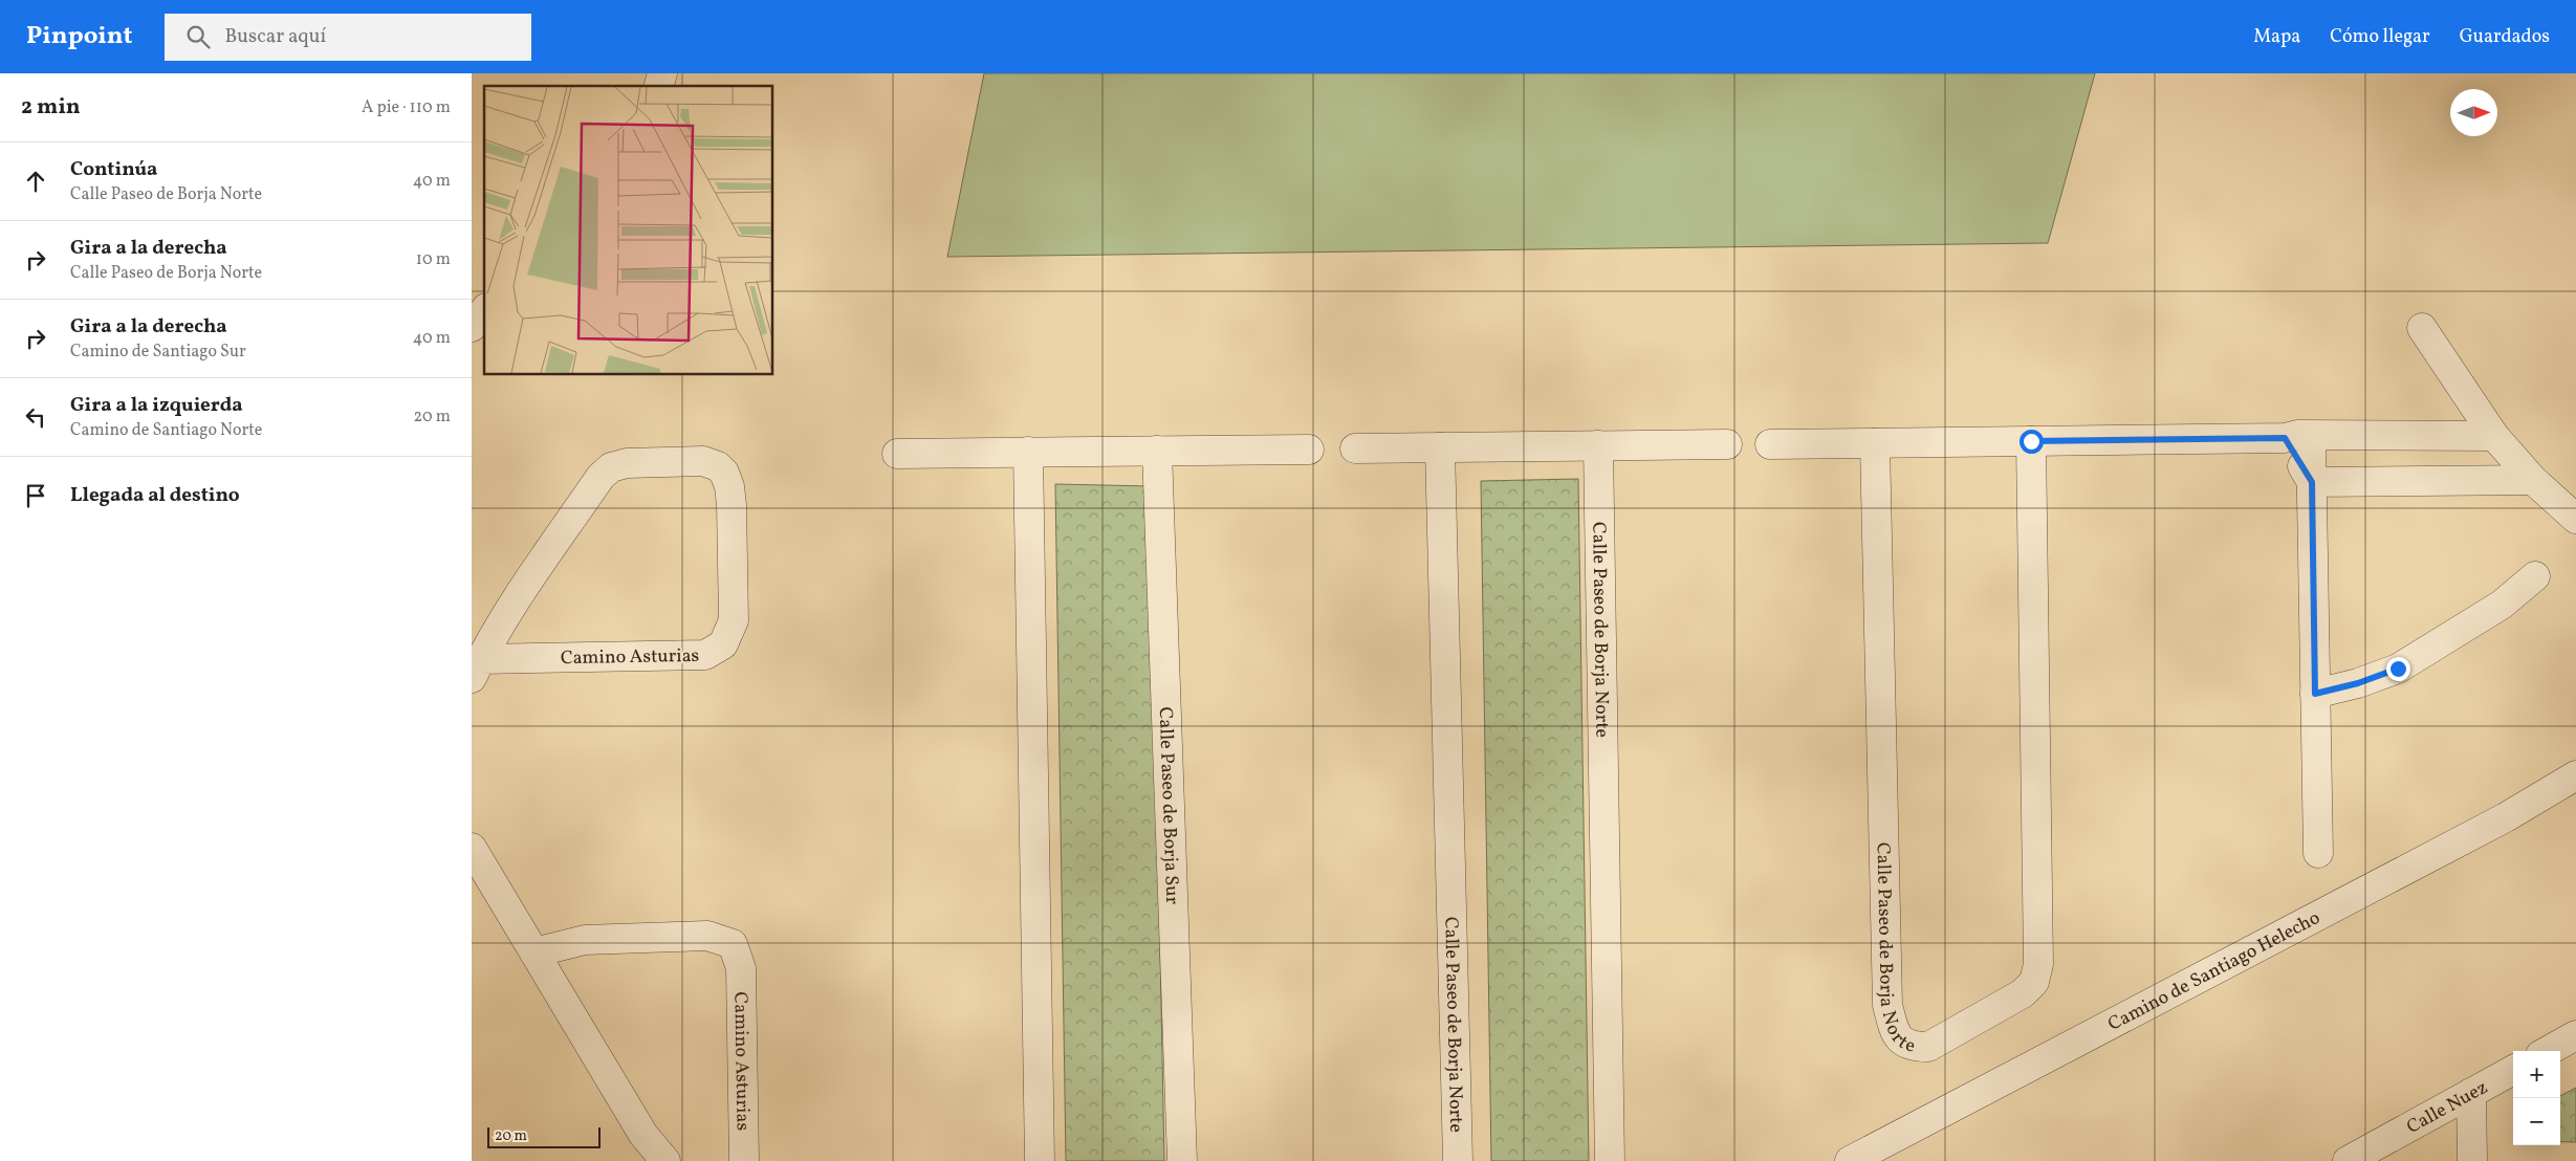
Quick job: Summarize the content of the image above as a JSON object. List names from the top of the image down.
{
  "streets": {
    "street": [
      "Calle Paseo de Borja Norte",
      "Camino Asturias",
      "Calle Paseo de Borja Sur",
      "Camino de Santiago Helecho",
      "Calle Nuez"
    ]
  },
  "scale_bar": "20 m",
  "north": "right",
  "page": {
    "header": "Pinpoint",
    "search": "Buscar aquí",
    "nav": ["Mapa", "Cómo llegar", "Guardados"],
    "heading": ["2 min", "A pie · 110 m"],
    "list": [
      ["Continúa", "Calle Paseo de Borja Norte", "40 m"],
      ["Gira a la derecha", "Calle Paseo de Borja Norte", "10 m"],
      ["Gira a la derecha", "Camino de Santiago Sur", "40 m"],
      ["Gira a la izquierda", "Camino de Santiago Norte", "20 m"],
      "Llegada al destino"
    ],
    "map_buttons": ["+", "−"],
    "scale": "20 m"
  }
}
